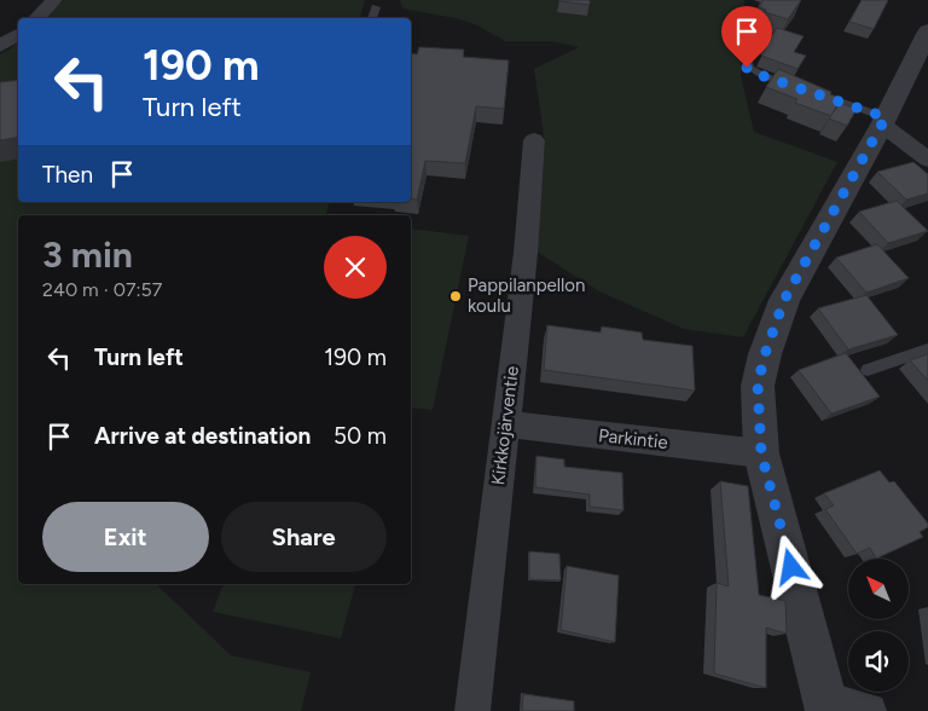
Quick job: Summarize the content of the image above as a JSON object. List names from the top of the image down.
{
  "streets": {
    "street": ["Kirkkojärventie", "Parkintie"]
  },
  "crossings": [
    ["Kirkkojärventie", "Parkintie"]
  ],
  "places": ["Pappilanpellon koulu"],
  "north": "top left",
  "page": {
    "turn": ["190 m", "Turn left"],
    "then": "Then",
    "heading": ["3 min", "240 m · 07:57"],
    "list": [
      {
        "name": "Turn left",
        "value": "190 m"
      },
      {
        "name": "Arrive at destination",
        "value": "50 m"
      }
    ],
    "buttons": ["Exit", "Share"]
  }
}
